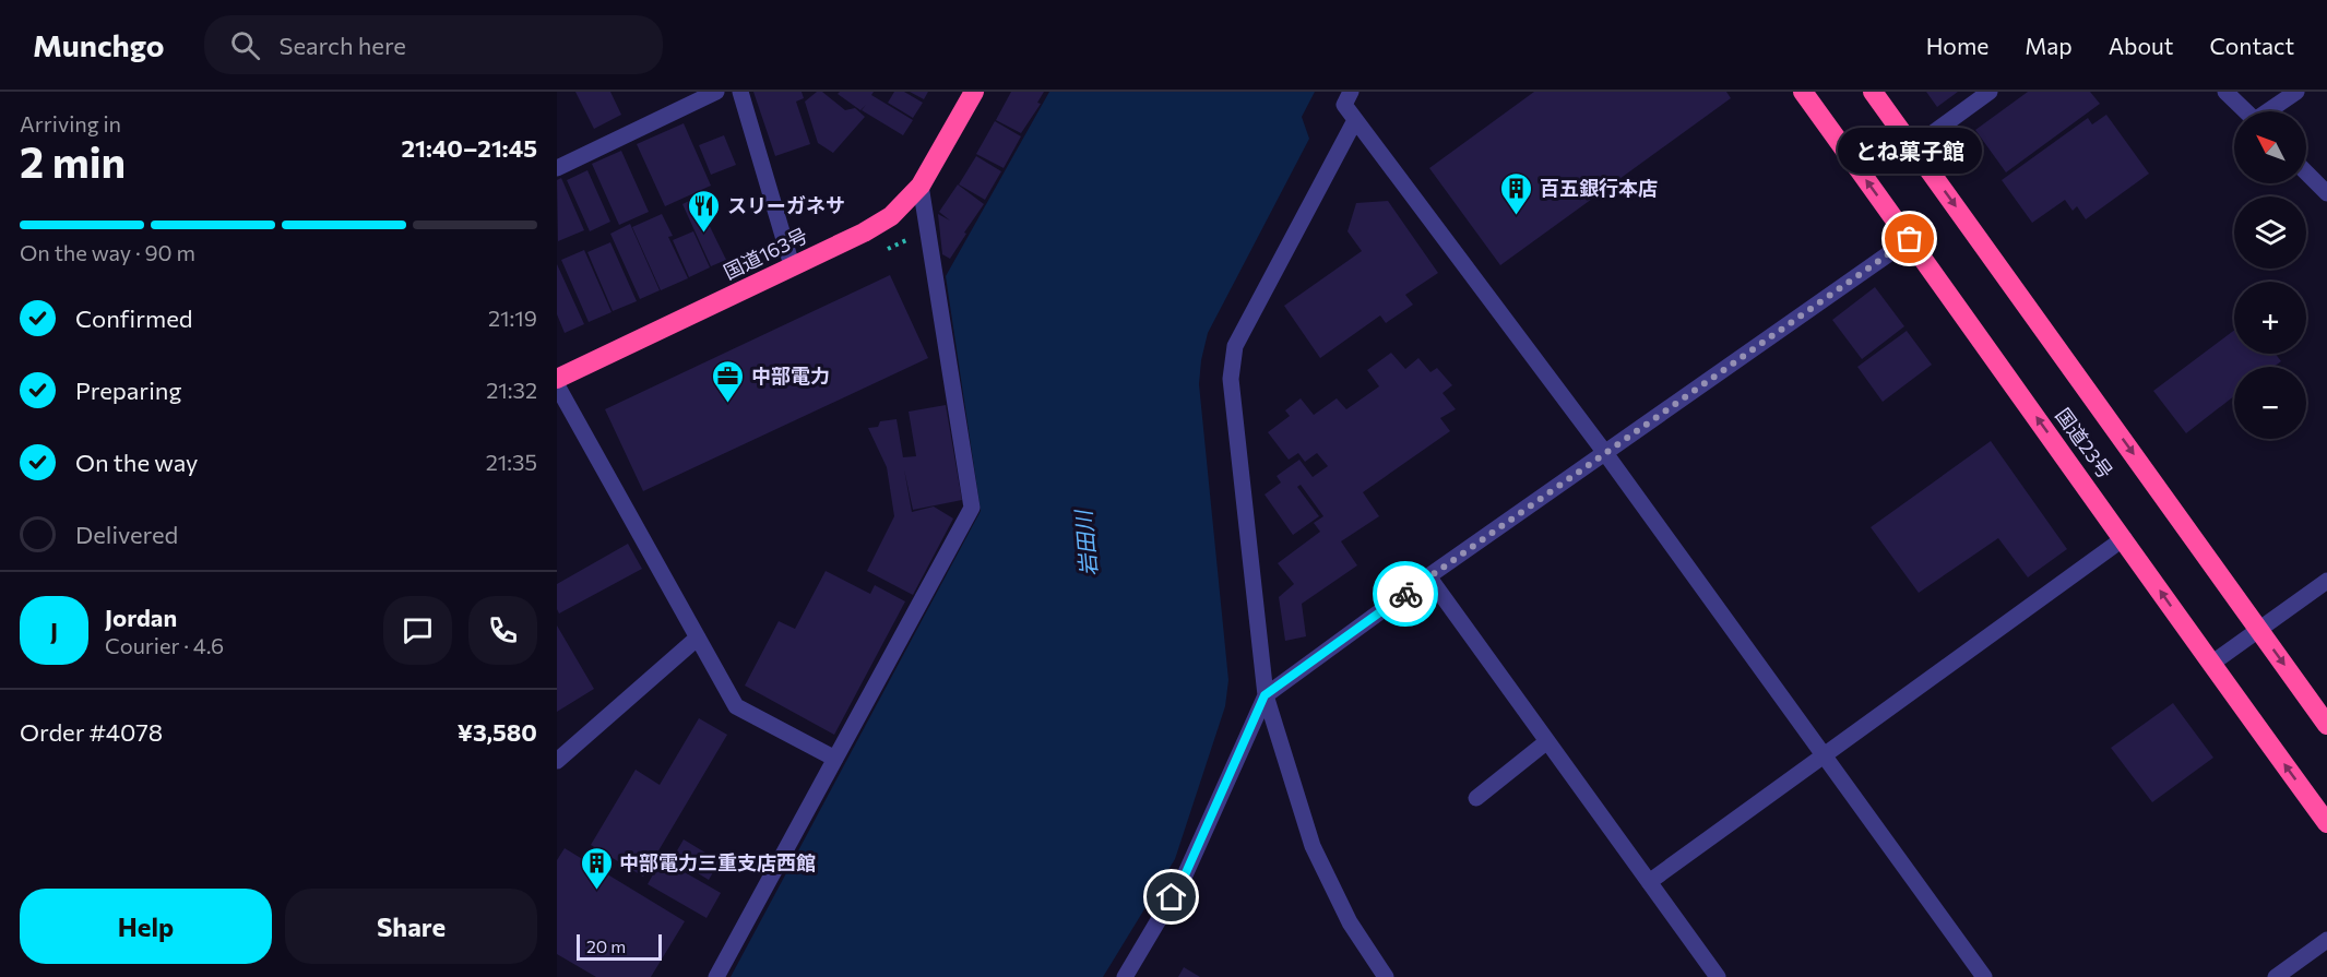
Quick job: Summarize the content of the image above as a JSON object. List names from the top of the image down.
{
  "streets": {
    "highway": ["国道163号", "国道23号"]
  },
  "water": ["岩田川"],
  "places": {
    "building": ["百五銀行本店", "中部電力三重支店西館"],
    "restaurant": ["スリーガネサ"],
    "other": ["とね菓子館"],
    "office": ["中部電力"]
  },
  "scale_bar": "20 m",
  "north": "top left",
  "page": {
    "header": "Munchgo",
    "search": "Search here",
    "nav": [
      "Home",
      "Map",
      "About",
      "Contact"
    ],
    "heading": ["2 min", "Arriving in", "21:40–21:45"],
    "panel": [
      "Jordan",
      "Courier · 4.6",
      "Order #4078",
      "¥3,580"
    ],
    "map_buttons": ["+", "−"],
    "bubble": "とね菓子館",
    "bar": "On the way · 90 m",
    "list": [
      ["Confirmed", "21:19"],
      ["Preparing", "21:32"],
      ["On the way", "21:35"],
      "Delivered"
    ],
    "round": "J",
    "buttons": ["Help", "Share"],
    "scale": "20 m"
  }
}
